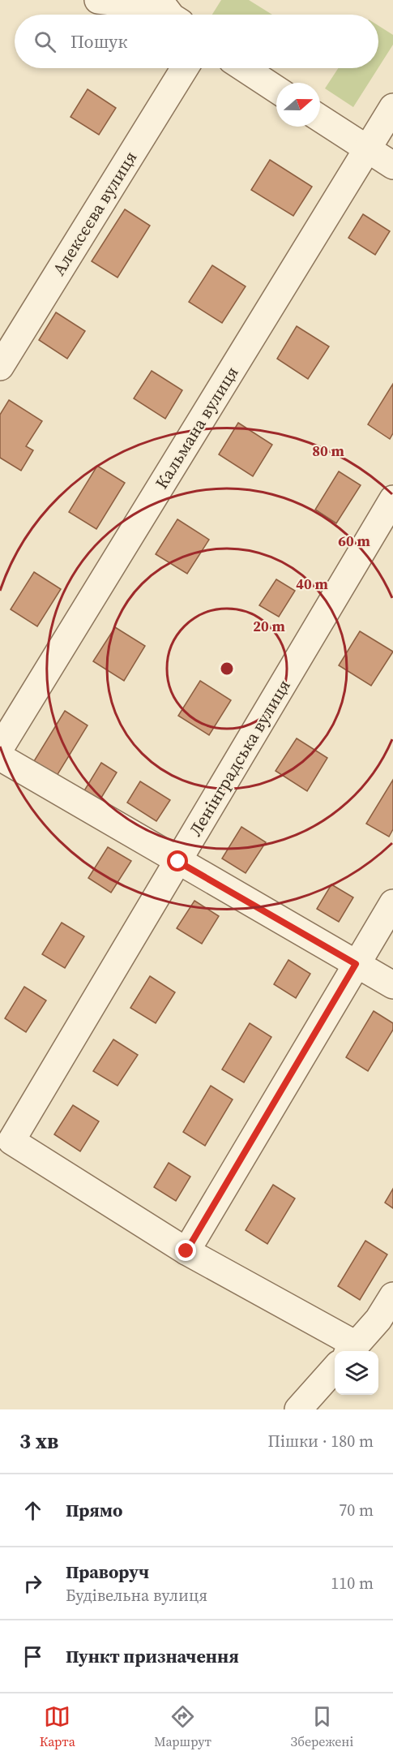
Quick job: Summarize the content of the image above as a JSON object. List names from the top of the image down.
{
  "streets": {
    "street": ["Алексєєва вулиця", "Кальмана вулиця", "Ленінградська вулиця"]
  },
  "north": "right",
  "page": {
    "search": "Пошук",
    "heading": ["3 хв", "Пішки · 180 m"],
    "list": [
      ["Прямо", "70 m"],
      ["Праворуч", "Будівельна вулиця", "110 m"],
      "Пункт призначення"
    ],
    "nav": ["Карта", "Маршрут", "Збережені"]
  },
  "rings": [
    "80 m",
    "60 m",
    "40 m",
    "20 m"
  ]
}
